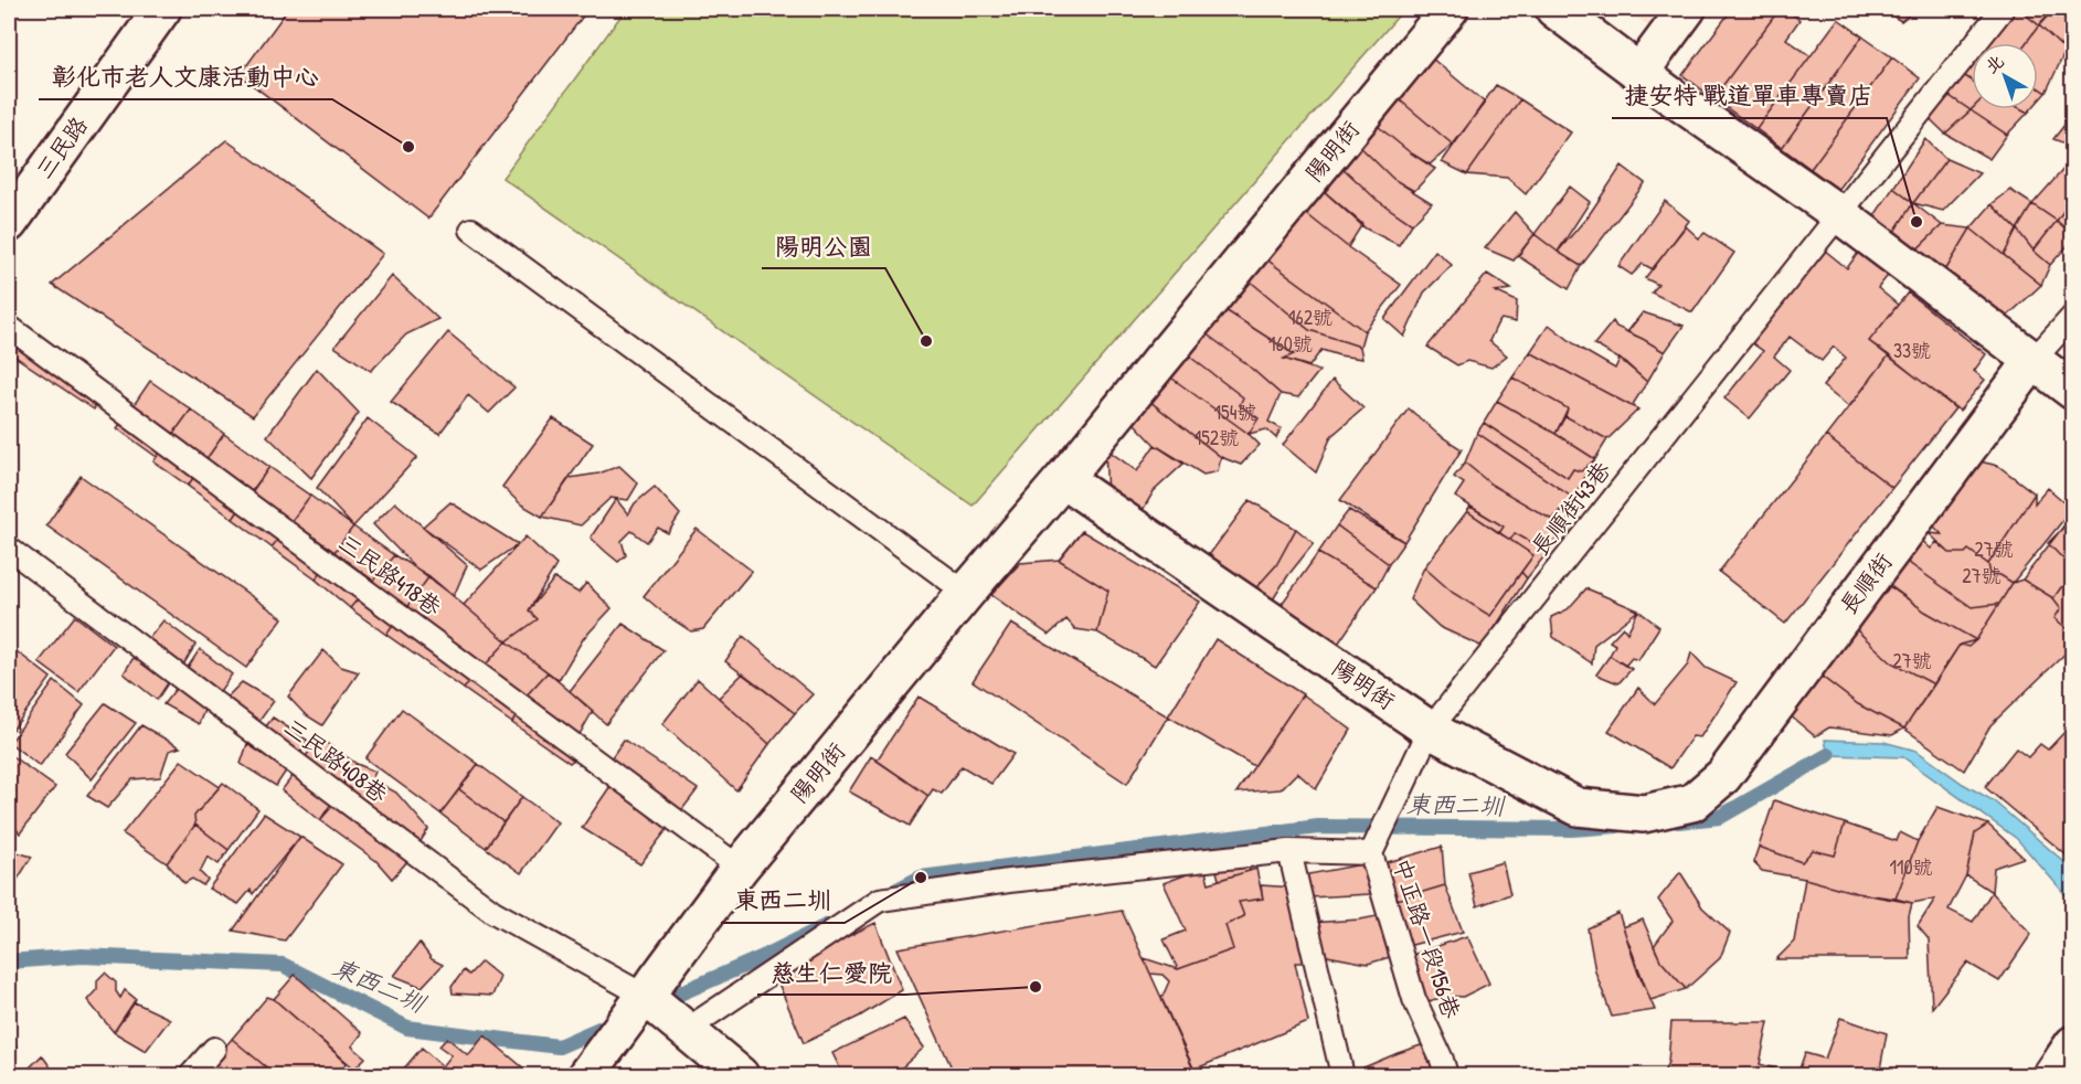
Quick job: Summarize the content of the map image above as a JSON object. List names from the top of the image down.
{
  "streets": {
    "street": ["三民路", "陽明街", "長順街"],
    "lane": [
      "長順街43巷",
      "三民路418巷",
      "三民路408巷",
      "中正路一段156巷"
    ]
  },
  "crossings": [
    ["陽明街", "長順街43巷"],
    ["陽明街", "三民路418巷"],
    ["陽明街", "長順街"],
    ["陽明街", "三民路408巷"],
    ["長順街43巷", "中正路一段156巷"]
  ],
  "water": ["東西二圳"],
  "places": [
    "彰化市老人文康活動中心",
    "捷安特 戰道單車專賣店",
    "陽明公園",
    "東西二圳",
    "慈生仁愛院"
  ],
  "house_numbers": [
    "162號",
    "160號",
    "33號",
    "154號",
    "152號",
    "27號",
    "27號",
    "27號",
    "110號"
  ],
  "north": "top left"
}
